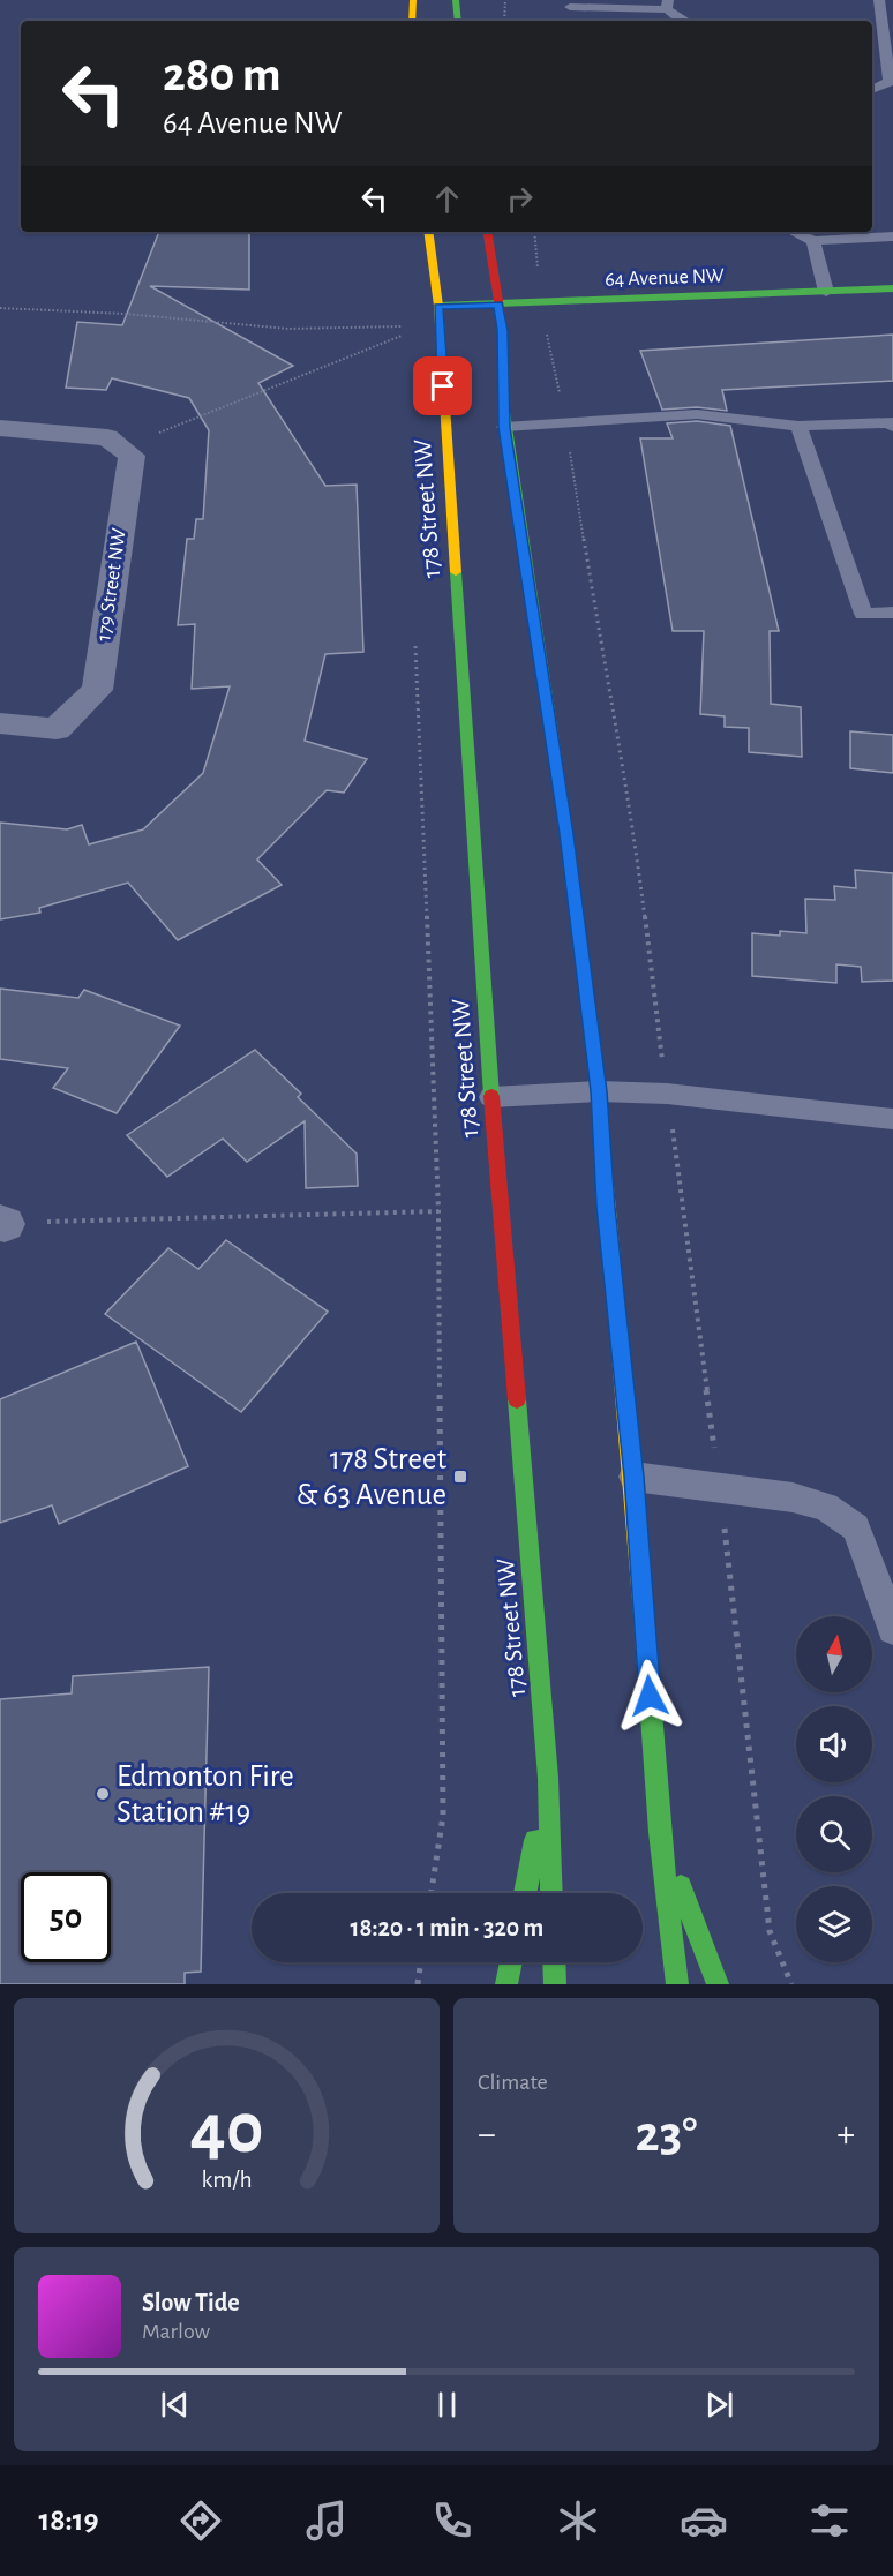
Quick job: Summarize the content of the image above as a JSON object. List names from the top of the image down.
{
  "streets": {
    "main road": ["64 Avenue NW", "178 Street NW"],
    "street": ["179 Street NW"]
  },
  "crossings": [
    ["64 Avenue NW", "178 Street NW"]
  ],
  "places": {
    "transit": ["178 Street & 63 Avenue"],
    "other": ["Edmonton Fire Station #19"]
  },
  "north": "top",
  "page": {
    "turn": ["280 m", "64 Avenue NW"],
    "limit": "50",
    "trip": "18:20 · 1 min · 320 m",
    "tile": "Climate",
    "heat": ["−", "23°", "+"],
    "song": ["Slow Tide", "Marlow"],
    "tabs": "18:19",
    "gauge": ["40", "km/h"]
  }
}
